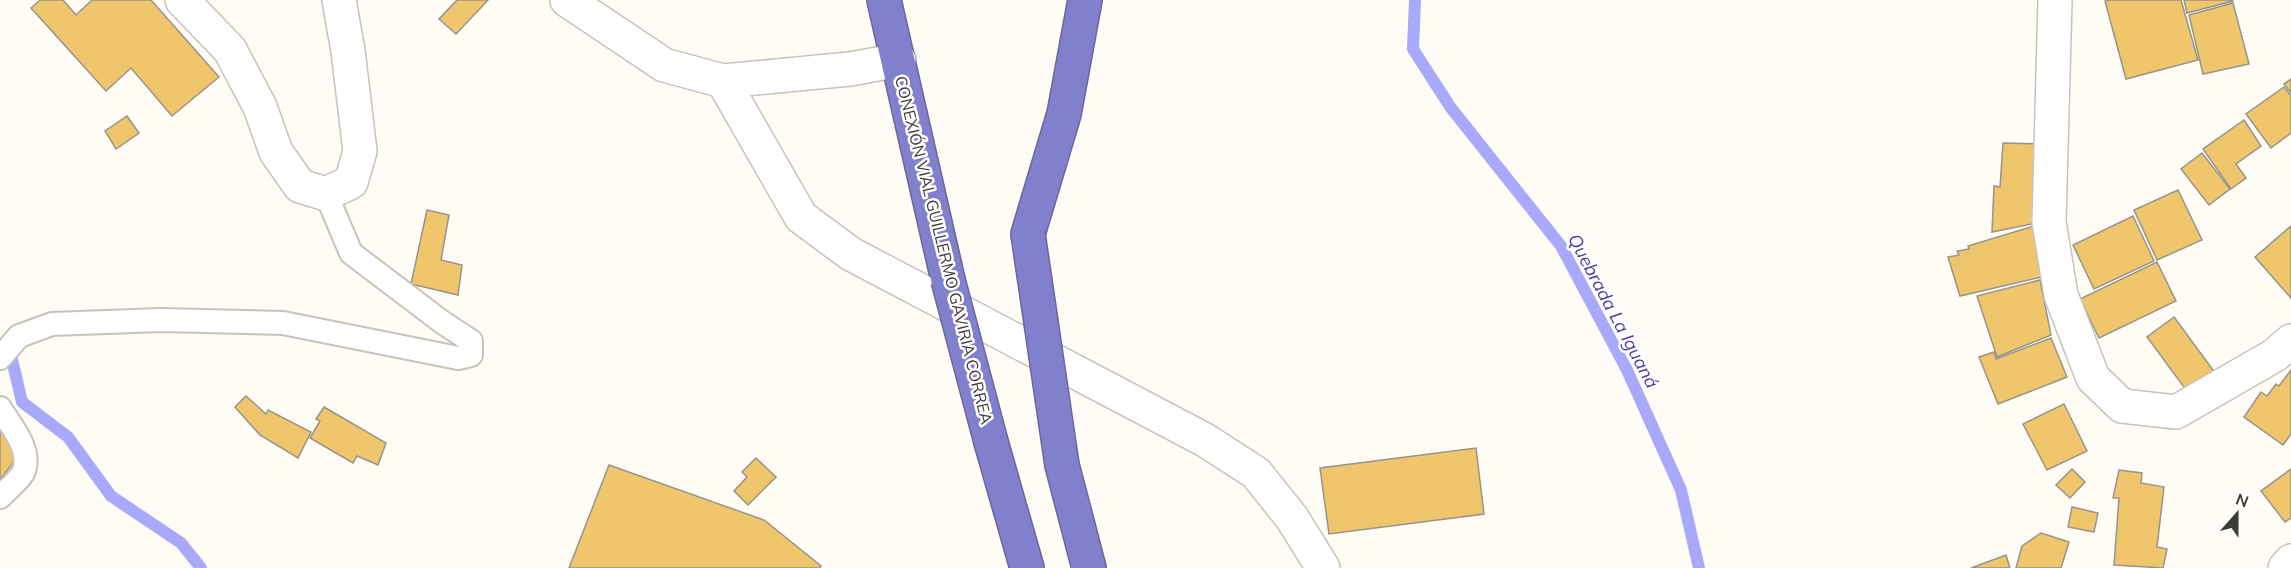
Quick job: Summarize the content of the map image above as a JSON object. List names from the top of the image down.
{
  "streets": {
    "highway": ["CONEXIÓN VIAL GUILLERMO GAVIRIA CORREA"]
  },
  "water": ["Quebrada La Iguaná"],
  "north": "top"
}
